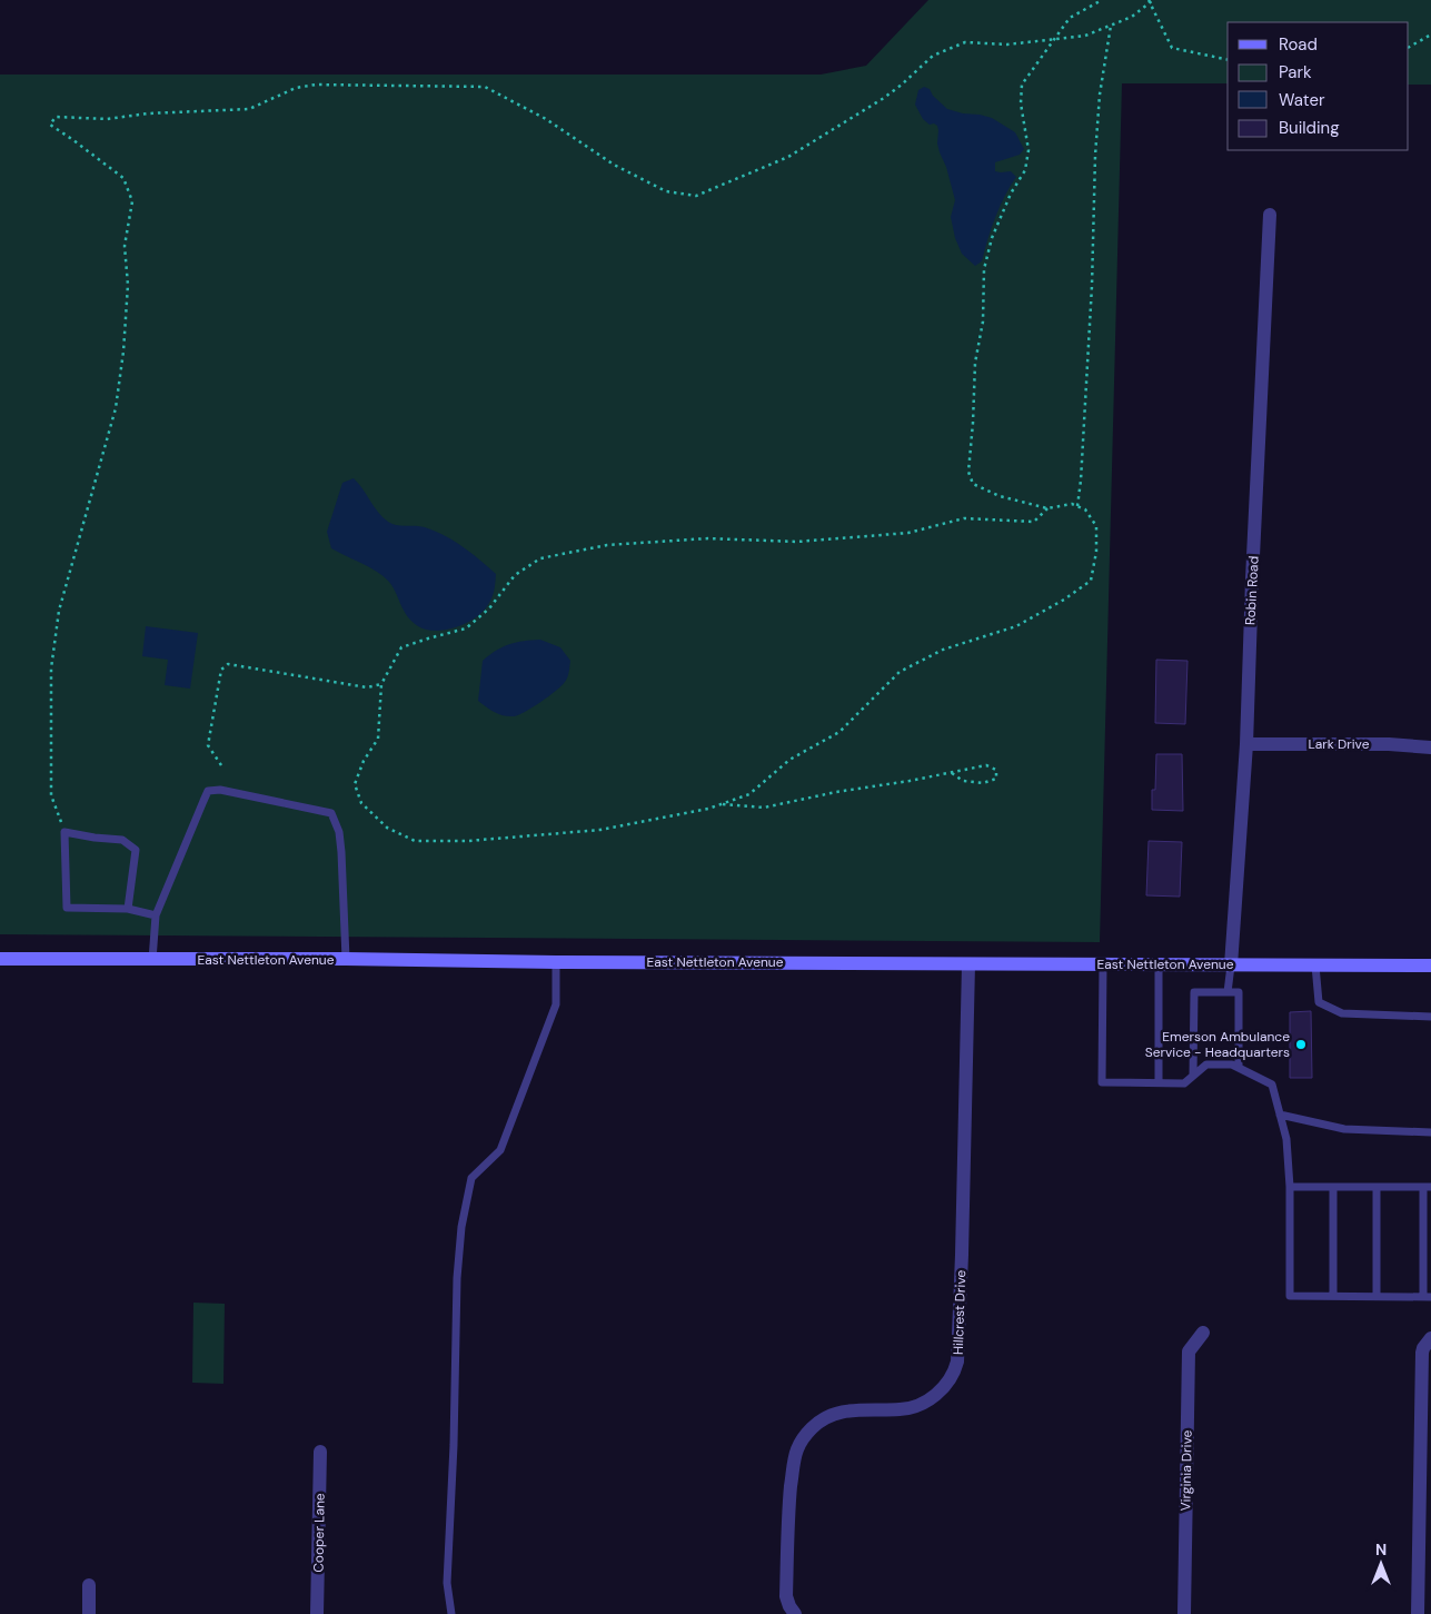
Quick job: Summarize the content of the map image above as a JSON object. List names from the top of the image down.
{
  "streets": {
    "main road": ["East Nettleton Avenue"],
    "street": [
      "Robin Road",
      "Lark Drive",
      "Hillcrest Drive",
      "Virginia Drive",
      "Cooper Lane"
    ]
  },
  "crossings": [
    ["Robin Road", "Lark Drive"],
    ["Robin Road", "East Nettleton Avenue"],
    ["East Nettleton Avenue", "Hillcrest Drive"]
  ],
  "places": ["Emerson Ambulance Service - Headquarters"],
  "legend": [
    "Road",
    "Park",
    "Water",
    "Building"
  ],
  "north": "top"
}
